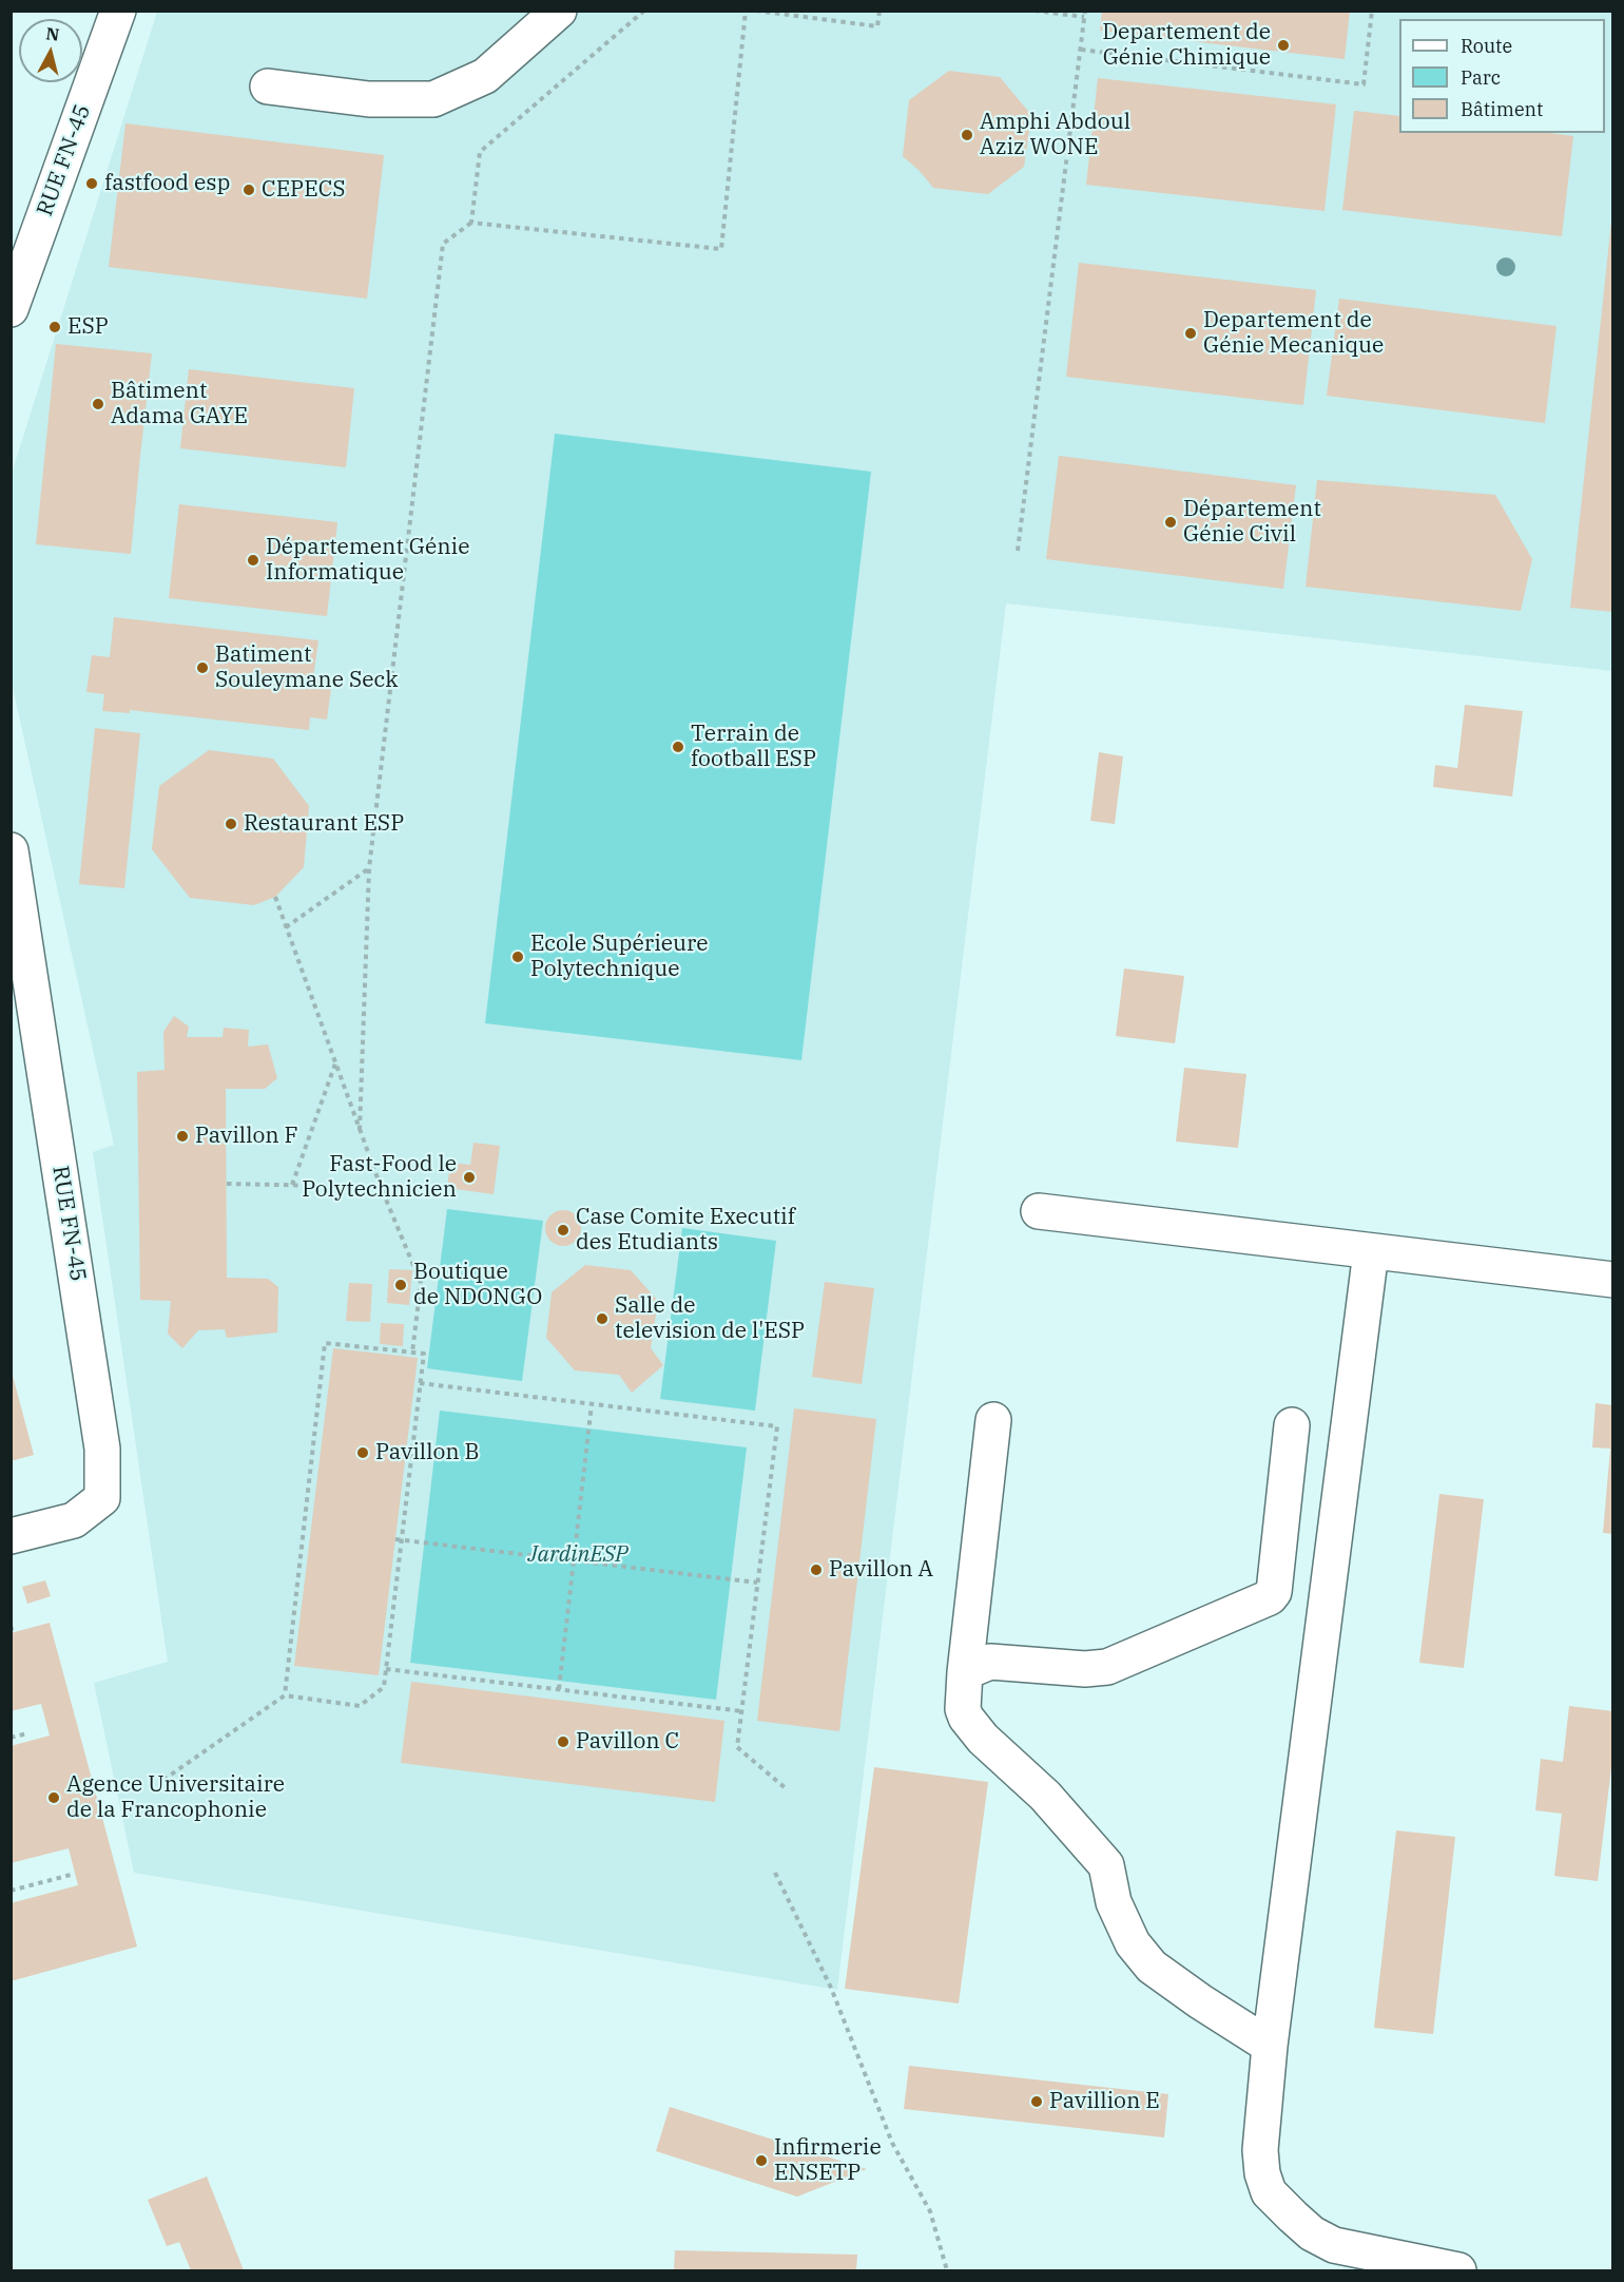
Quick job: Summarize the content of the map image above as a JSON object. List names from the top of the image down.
{
  "streets": {
    "street": ["RUE FN-45"]
  },
  "parks": ["JardinESP"],
  "places": [
    "Departement de Génie Chimique",
    "Amphi Abdoul Aziz WONE",
    "fastfood esp",
    "CEPECS",
    "ESP",
    "Departement de Génie Mecanique",
    "Bâtiment Adama GAYE",
    "Département Génie Civil",
    "Département Génie Informatique",
    "Batiment Souleymane Seck",
    "Terrain de football ESP",
    "Restaurant ESP",
    "Ecole Supérieure Polytechnique",
    "Pavillon F",
    "Fast-Food le Polytechnicien",
    "Case Comite Executif des Etudiants",
    "Boutique de NDONGO",
    "Salle de television de l'ESP",
    "Pavillon B",
    "Pavillon A",
    "Pavillon C",
    "Agence Universitaire de la Francophonie",
    "Pavillion E",
    "Infirmerie ENSETP"
  ],
  "legend": ["Route", "Parc", "Bâtiment"],
  "north": "top"
}
